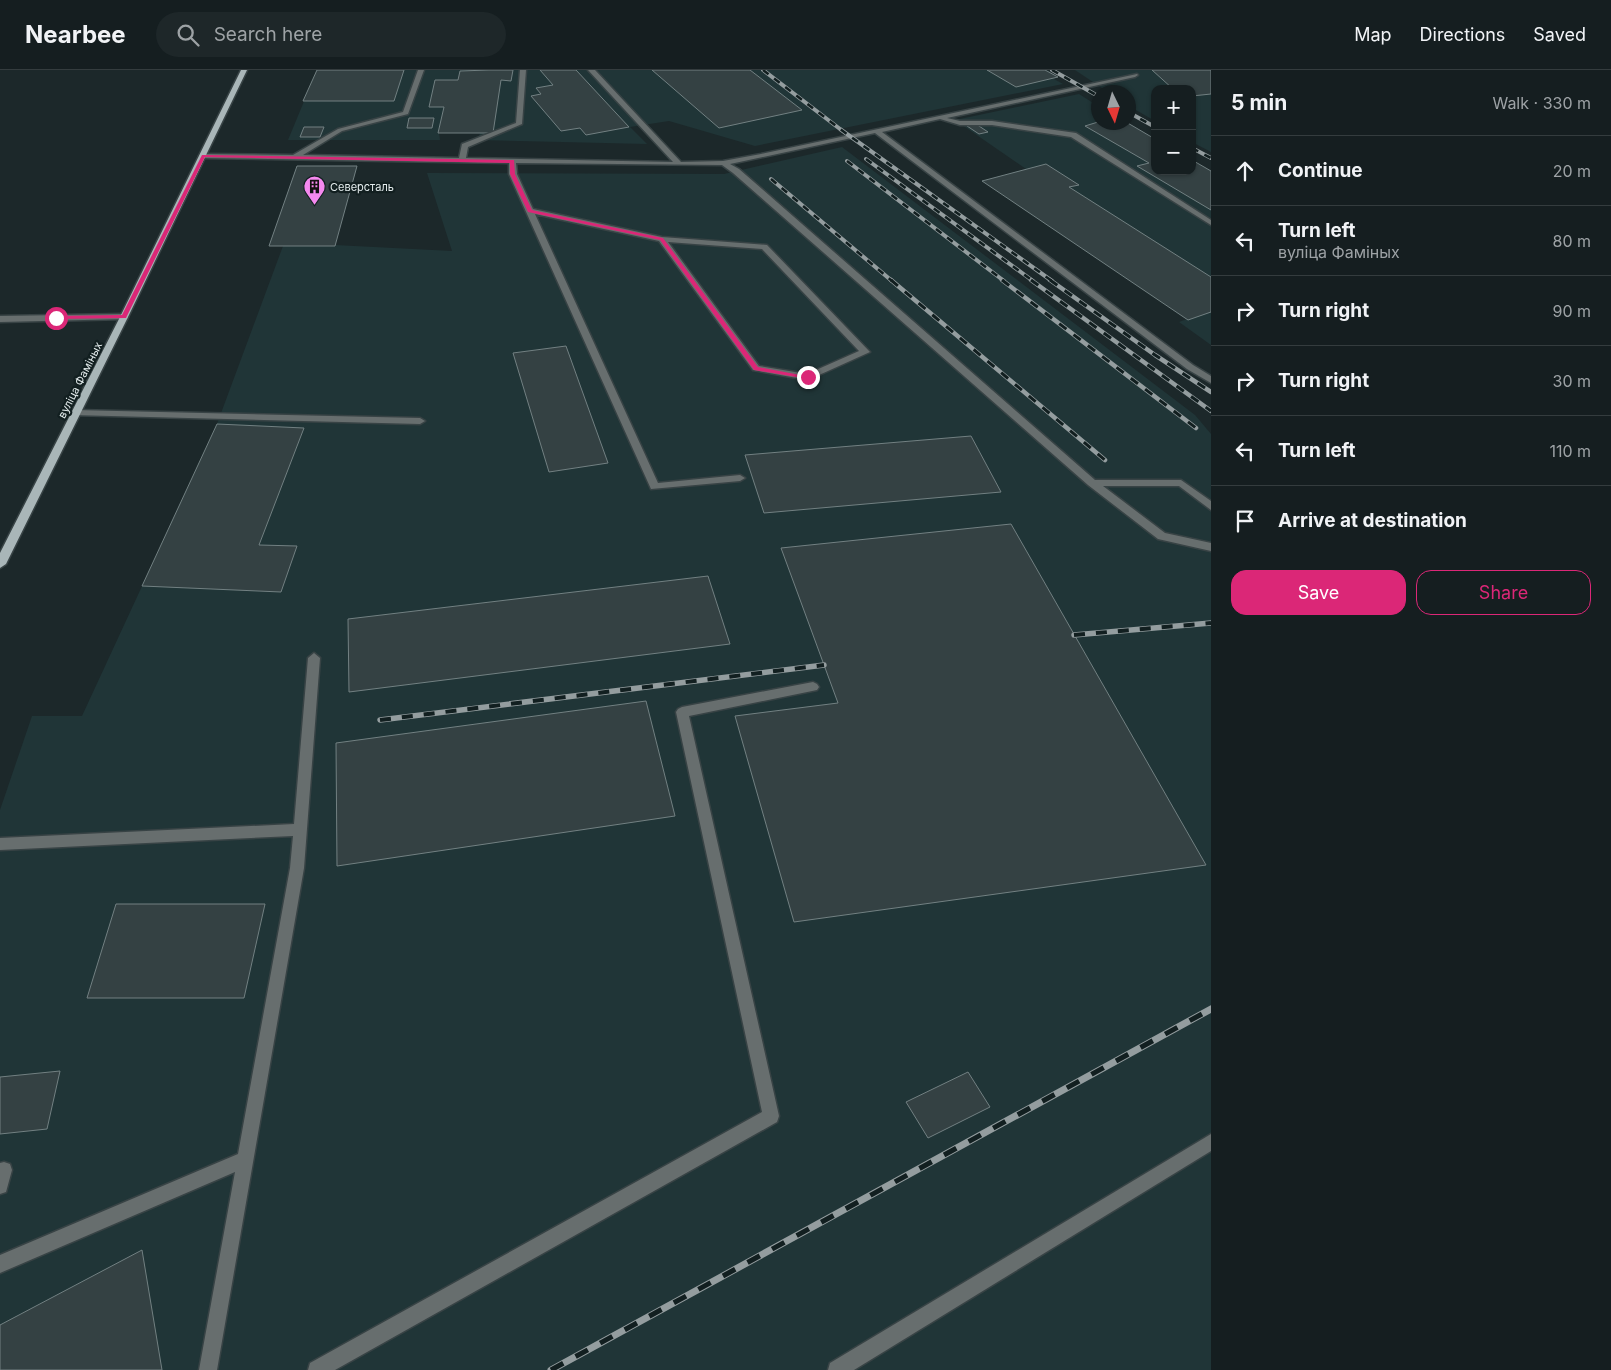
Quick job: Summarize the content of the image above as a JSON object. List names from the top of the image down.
{
  "streets": {
    "main road": ["вуліца Фаміных"]
  },
  "places": {
    "building": ["Северсталь"]
  },
  "north": "bottom",
  "page": {
    "header": "Nearbee",
    "search": "Search here",
    "nav": ["Map", "Directions", "Saved"],
    "heading": ["5 min", "Walk · 330 m"],
    "map_buttons": ["+", "−"],
    "list": [
      ["Continue", "20 m"],
      ["Turn left", "вуліца Фаміных", "80 m"],
      ["Turn right", "90 m"],
      ["Turn right", "30 m"],
      ["Turn left", "110 m"],
      "Arrive at destination"
    ],
    "buttons": ["Save", "Share"]
  }
}
